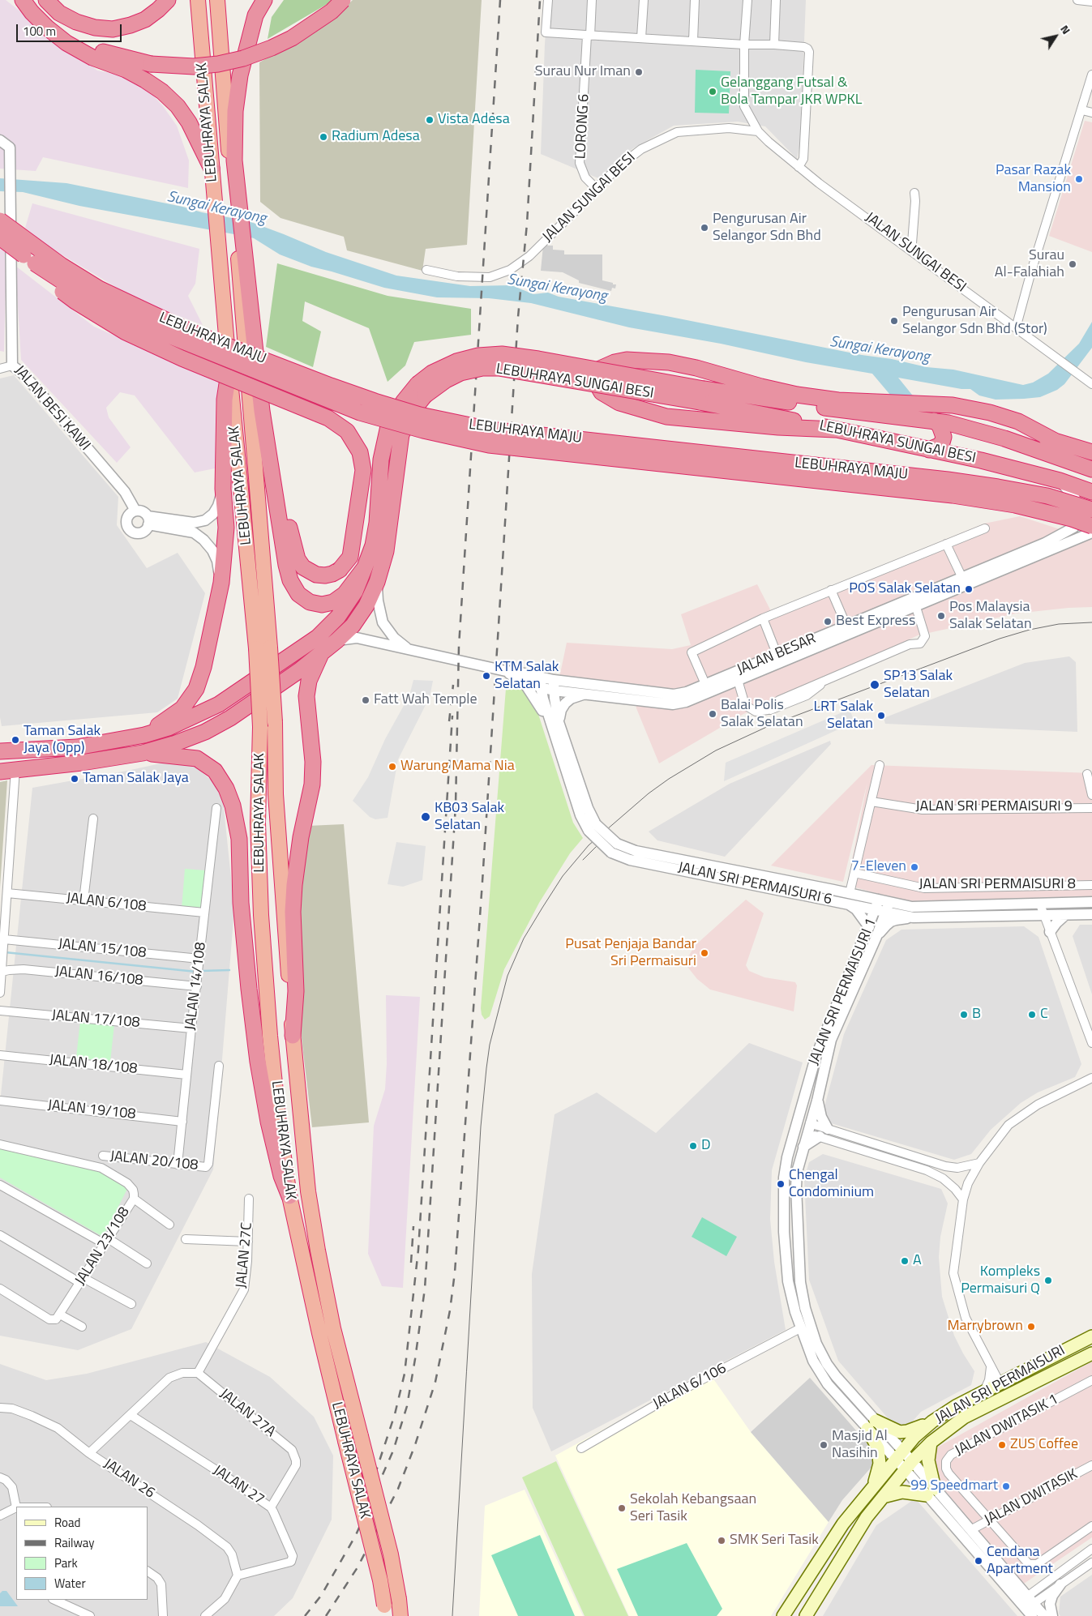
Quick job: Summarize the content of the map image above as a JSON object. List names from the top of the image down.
{
  "streets": {
    "highway": ["LEBUHRAYA SALAK", "LEBUHRAYA MAJU", "LEBUHRAYA SUNGAI BESI"],
    "main road": ["JALAN SRI PERMAISURI"],
    "street": [
      "LORONG 6",
      "JALAN SUNGAI BESI",
      "JALAN BESI KAWI",
      "JALAN BESAR",
      "JALAN SRI PERMAISURI 9",
      "JALAN SRI PERMAISURI 6",
      "JALAN SRI PERMAISURI 8",
      "JALAN 6/108",
      "JALAN 15/108",
      "JALAN 16/108",
      "JALAN 14/108",
      "JALAN SRI PERMAISURI 1",
      "JALAN 17/108",
      "JALAN 18/108",
      "JALAN 19/108",
      "JALAN 20/108",
      "JALAN 23/108",
      "JALAN 27C",
      "JALAN 6/106",
      "JALAN 27A",
      "JALAN DWITASIK 1",
      "JALAN 26",
      "JALAN 27",
      "JALAN DWITASIK"
    ]
  },
  "crossings": [
    ["LORONG 6", "JALAN SUNGAI BESI"],
    ["LEBUHRAYA MAJU", "JALAN BESI KAWI"],
    ["LEBUHRAYA SUNGAI BESI", "JALAN BESAR"],
    ["JALAN BESAR", "JALAN SRI PERMAISURI 6"],
    ["JALAN SRI PERMAISURI 6", "JALAN SRI PERMAISURI 1"],
    ["JALAN 6/108", "JALAN 14/108"],
    ["JALAN 15/108", "JALAN 14/108"],
    ["JALAN 16/108", "JALAN 14/108"],
    ["JALAN 14/108", "JALAN 17/108"],
    ["JALAN 14/108", "JALAN 18/108"],
    ["JALAN 14/108", "JALAN 19/108"],
    ["JALAN 14/108", "JALAN 20/108"],
    ["JALAN SRI PERMAISURI 1", "JALAN SRI PERMAISURI"],
    ["JALAN SRI PERMAISURI 1", "JALAN 6/106"],
    ["JALAN 20/108", "JALAN 23/108"],
    ["JALAN 27C", "JALAN 27A"],
    ["JALAN 27A", "JALAN 27"],
    ["JALAN DWITASIK 1", "JALAN DWITASIK"],
    ["JALAN 26", "JALAN 27"]
  ],
  "water": ["Sungai Kerayong"],
  "places": [
    "Surau Nur Iman",
    "Gelanggang Futsal & Bola Tampar JKR WPKL",
    "Vista Adesa",
    "Radium Adesa",
    "Pasar Razak Mansion",
    "Pengurusan Air Selangor Sdn Bhd",
    "Surau Al-Falahiah",
    "Pengurusan Air Selangor Sdn Bhd (Stor)",
    "POS Salak Selatan",
    "Pos Malaysia Salak Selatan",
    "Best Express",
    "KTM Salak Selatan",
    "SP13 Salak Selatan",
    "Fatt Wah Temple",
    "Balai Polis Salak Selatan",
    "LRT Salak Selatan",
    "Taman Salak Jaya (Opp)",
    "Warung Mama Nia",
    "Taman Salak Jaya",
    "KB03 Salak Selatan",
    "7-Eleven",
    "Pusat Penjaja Bandar Sri Permaisuri",
    "B",
    "C",
    "D",
    "Chengal Condominium",
    "A",
    "Kompleks Permaisuri Q",
    "Marrybrown",
    "Masjid Al Nasihin",
    "ZUS Coffee",
    "99 Speedmart",
    "Sekolah Kebangsaan Seri Tasik",
    "SMK Seri Tasik",
    "Cendana Apartment"
  ],
  "legend": [
    "Road",
    "Railway",
    "Park",
    "Water"
  ],
  "scale_bar": "100 m",
  "north": "top right"
}
